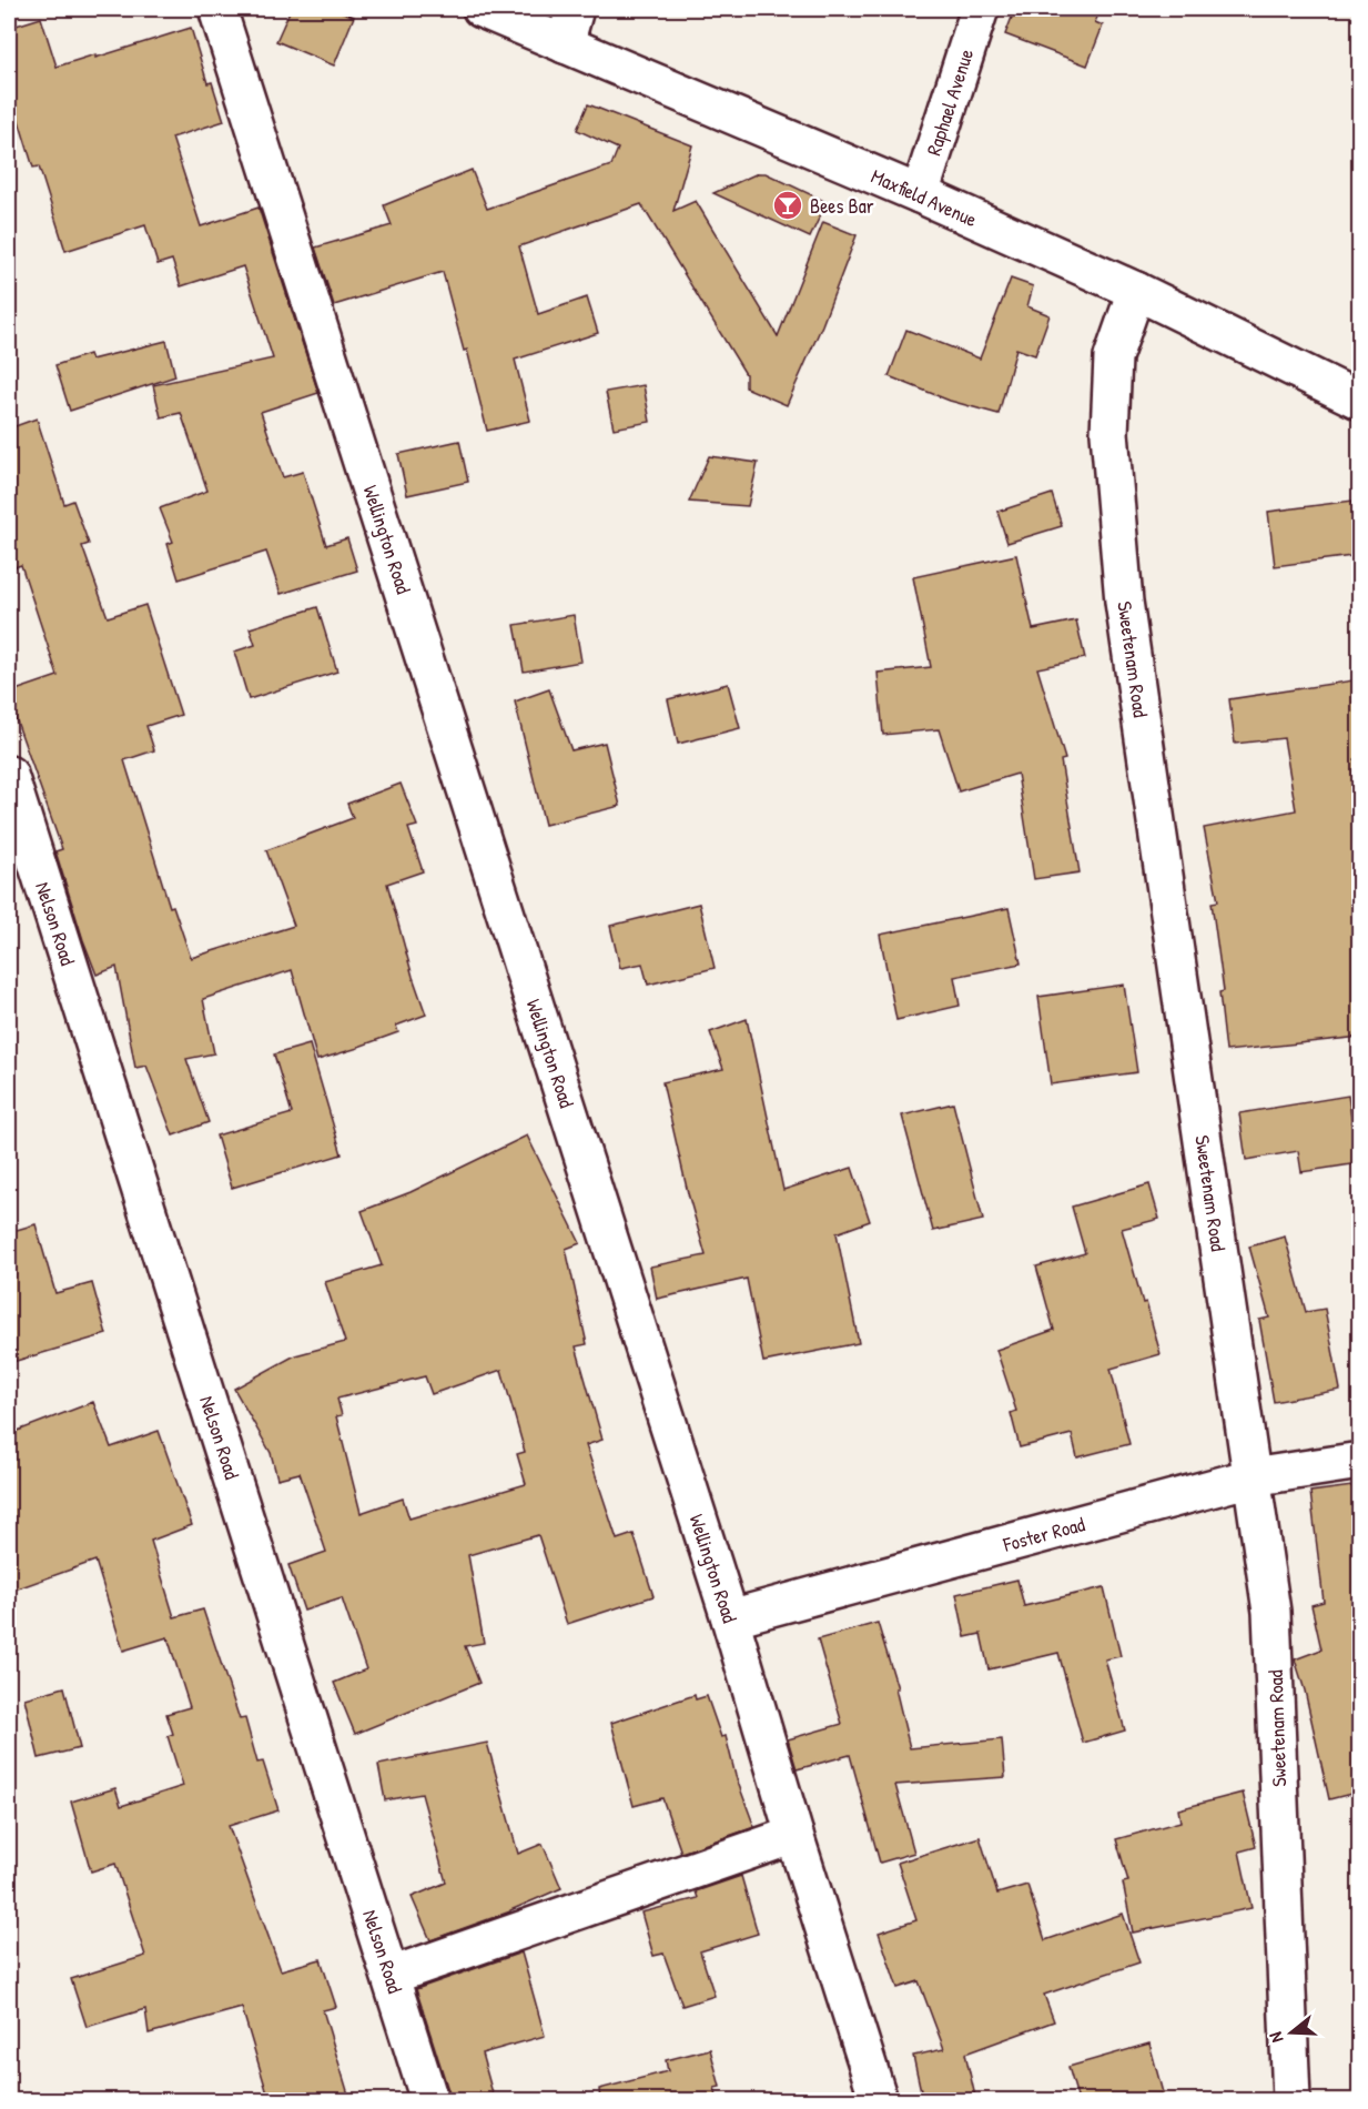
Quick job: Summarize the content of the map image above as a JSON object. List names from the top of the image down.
{
  "streets": {
    "street": [
      "Raphael Avenue",
      "Maxfield Avenue",
      "Wellington Road",
      "Sweetenam Road",
      "Nelson Road",
      "Foster Road"
    ]
  },
  "crossings": [
    ["Raphael Avenue", "Maxfield Avenue"],
    ["Maxfield Avenue", "Sweetenam Road"],
    ["Wellington Road", "Foster Road"],
    ["Sweetenam Road", "Foster Road"]
  ],
  "places": {
    "bar": ["Bees Bar"]
  },
  "north": "left"
}
